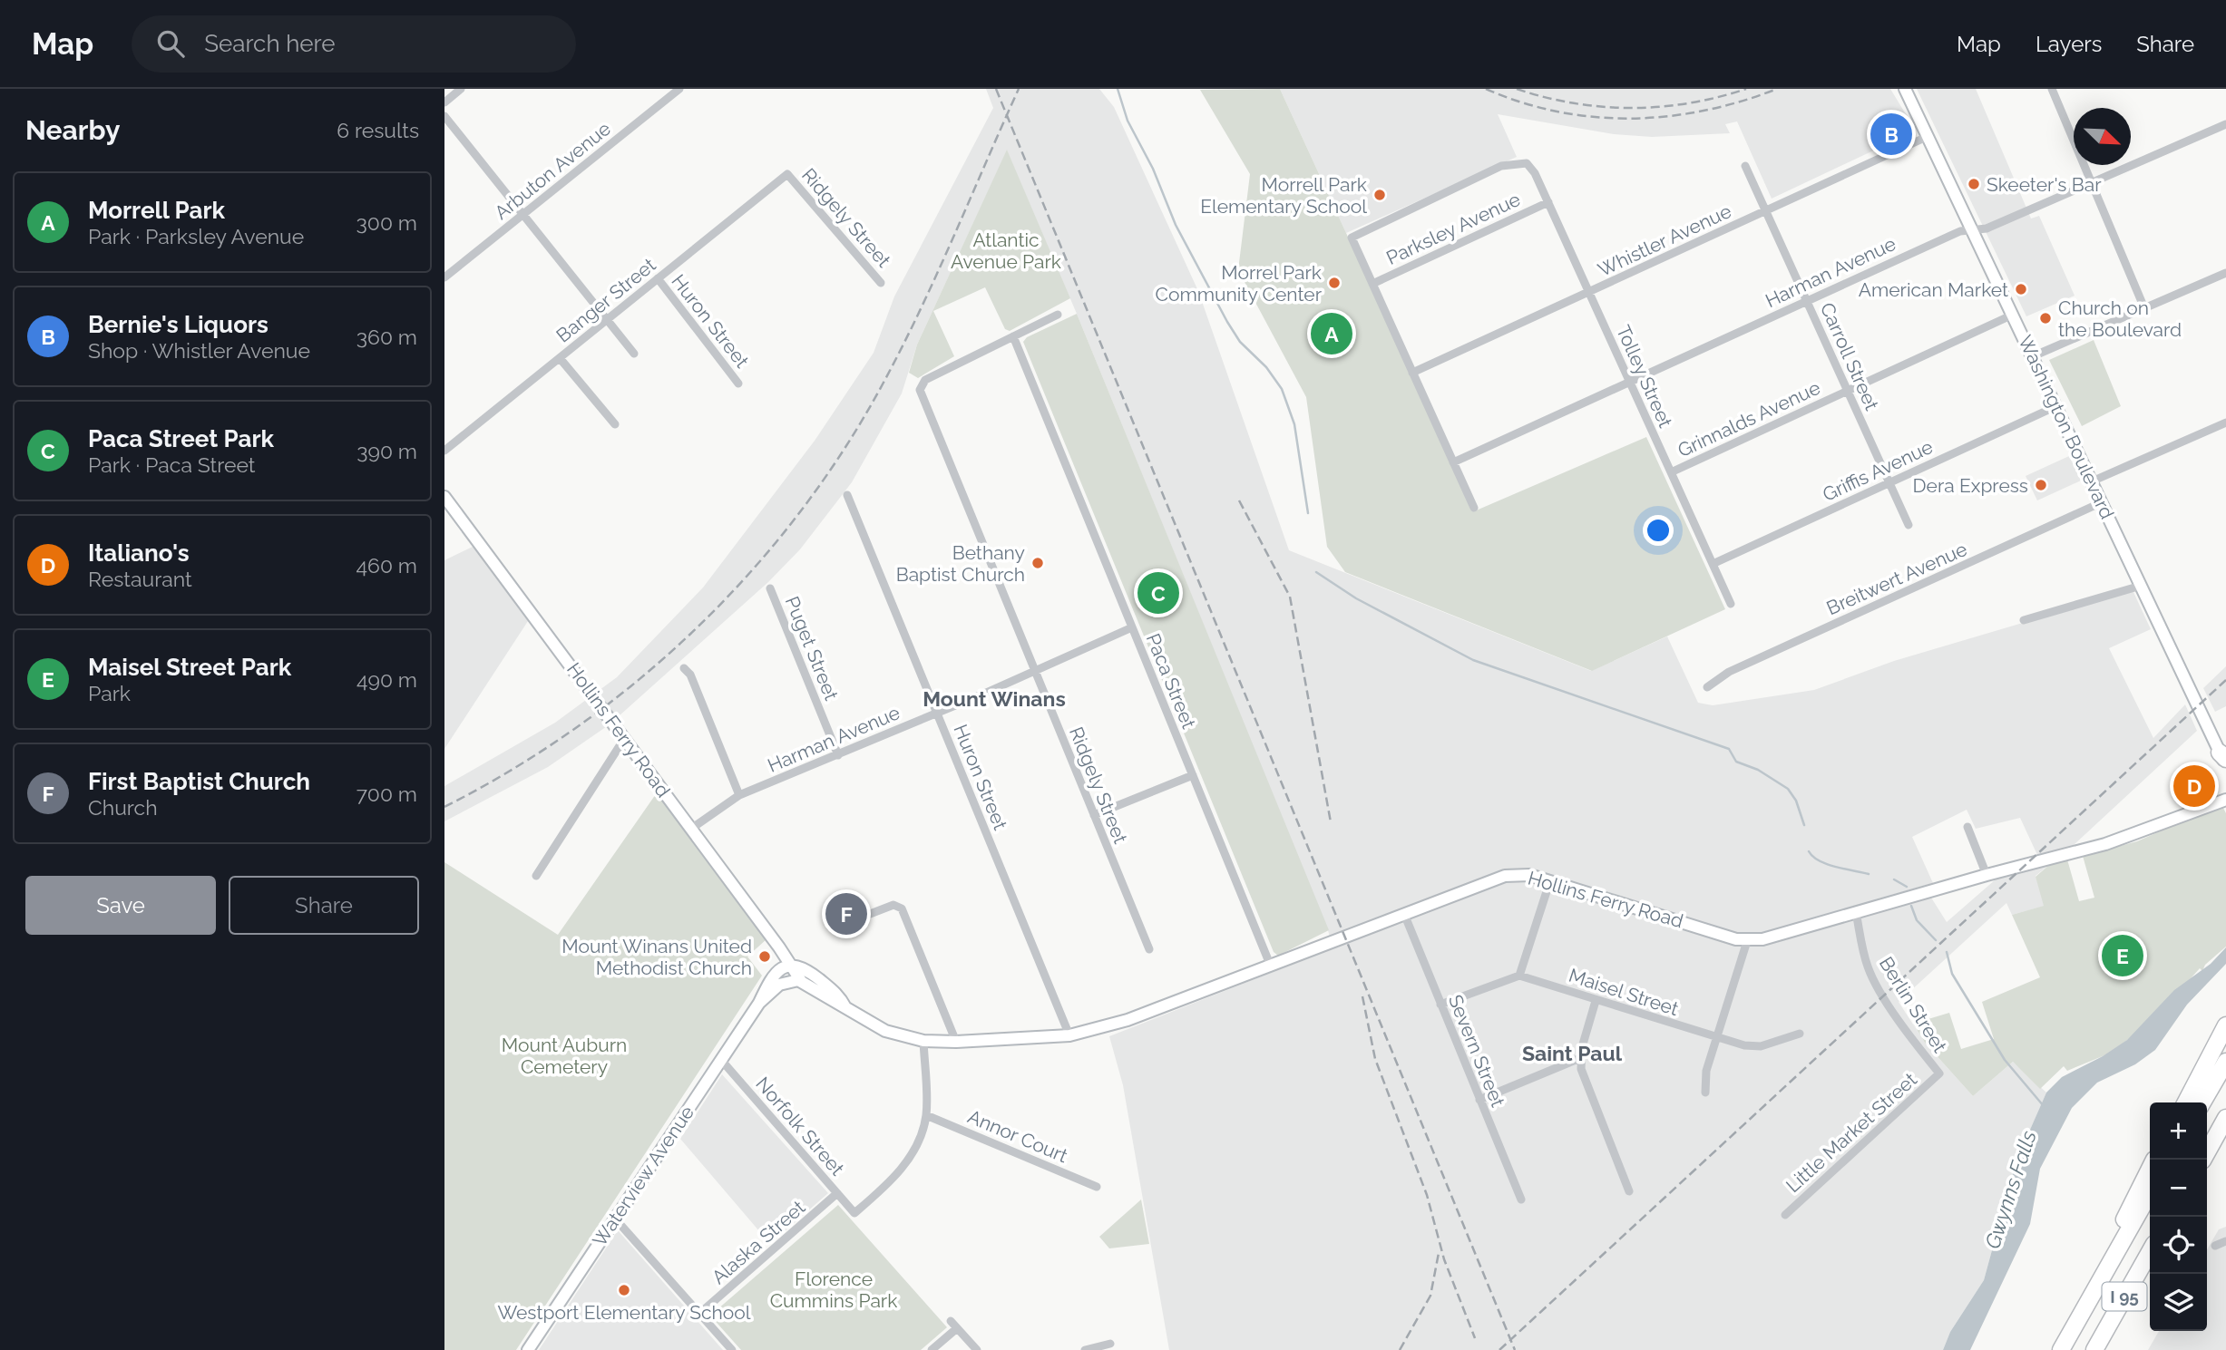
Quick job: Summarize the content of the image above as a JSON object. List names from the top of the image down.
{
  "streets": {
    "highway": ["I 95"],
    "street": [
      "Arbuton Avenue",
      "Ridgely Street",
      "Parksley Avenue",
      "Whistler Avenue",
      "Harman Avenue",
      "Banger Street",
      "Huron Street",
      "Carroll Street",
      "Tolley Street",
      "Grinnalds Avenue",
      "Washington Boulevard",
      "Griffis Avenue",
      "Breitwert Avenue",
      "Puget Street",
      "Paca Street",
      "Hollins Ferry Road",
      "Maisel Street",
      "Berlin Street",
      "Severn Street",
      "Norfolk Street",
      "Little Market Street",
      "Annor Court",
      "Waterview Avenue",
      "Alaska Street"
    ]
  },
  "crossings": [
    ["Ridgely Street", "Harman Avenue"],
    ["Ridgely Street", "Banger Street"],
    ["Ridgely Street", "Paca Street"],
    ["Parksley Avenue", "Tolley Street"],
    ["Whistler Avenue", "Carroll Street"],
    ["Whistler Avenue", "Tolley Street"],
    ["Whistler Avenue", "Washington Boulevard"],
    ["Harman Avenue", "Huron Street"],
    ["Harman Avenue", "Carroll Street"],
    ["Harman Avenue", "Tolley Street"],
    ["Harman Avenue", "Washington Boulevard"],
    ["Harman Avenue", "Puget Street"],
    ["Harman Avenue", "Paca Street"],
    ["Harman Avenue", "Hollins Ferry Road"],
    ["Banger Street", "Huron Street"],
    ["Huron Street", "Hollins Ferry Road"],
    ["Carroll Street", "Grinnalds Avenue"],
    ["Carroll Street", "Griffis Avenue"],
    ["Tolley Street", "Grinnalds Avenue"],
    ["Tolley Street", "Griffis Avenue"],
    ["Grinnalds Avenue", "Washington Boulevard"],
    ["Washington Boulevard", "Griffis Avenue"],
    ["Washington Boulevard", "Breitwert Avenue"],
    ["Paca Street", "Hollins Ferry Road"],
    ["Hollins Ferry Road", "Berlin Street"],
    ["Hollins Ferry Road", "Severn Street"],
    ["Hollins Ferry Road", "Waterview Avenue"],
    ["Berlin Street", "Little Market Street"],
    ["Norfolk Street", "Annor Court"],
    ["Norfolk Street", "Waterview Avenue"],
    ["Norfolk Street", "Alaska Street"]
  ],
  "districts": ["Mount Winans", "Saint Paul"],
  "water": ["Gwynns Falls"],
  "parks": ["Atlantic Avenue Park", "Mount Auburn Cemetery", "Florence Cummins Park"],
  "places": [
    "Skeeter's Bar",
    "Morrell Park Elementary School",
    "Morrel Park Community Center",
    "American Market",
    "Church on the Boulevard",
    "Dera Express",
    "Bethany Baptist Church",
    "Mount Winans United Methodist Church",
    "Westport Elementary School"
  ],
  "north": "bottom right",
  "page": {
    "header": "Map",
    "search": "Search here",
    "nav": ["Map", "Layers", "Share"],
    "heading": ["Nearby", "6 results"],
    "pins": [
      "B",
      "A",
      "C",
      "D",
      "F",
      "E"
    ],
    "list": [
      {
        "mark": "A",
        "name": "Morrell Park",
        "note": "Park · Parksley Avenue",
        "value": "300 m"
      },
      {
        "mark": "B",
        "name": "Bernie's Liquors",
        "note": "Shop · Whistler Avenue",
        "value": "360 m"
      },
      {
        "mark": "C",
        "name": "Paca Street Park",
        "note": "Park · Paca Street",
        "value": "390 m"
      },
      {
        "mark": "D",
        "name": "Italiano's",
        "note": "Restaurant",
        "value": "460 m"
      },
      {
        "mark": "E",
        "name": "Maisel Street Park",
        "note": "Park",
        "value": "490 m"
      },
      {
        "mark": "F",
        "name": "First Baptist Church",
        "note": "Church",
        "value": "700 m"
      }
    ],
    "buttons": ["Save", "Share"],
    "map_buttons": ["+", "−"]
  }
}
